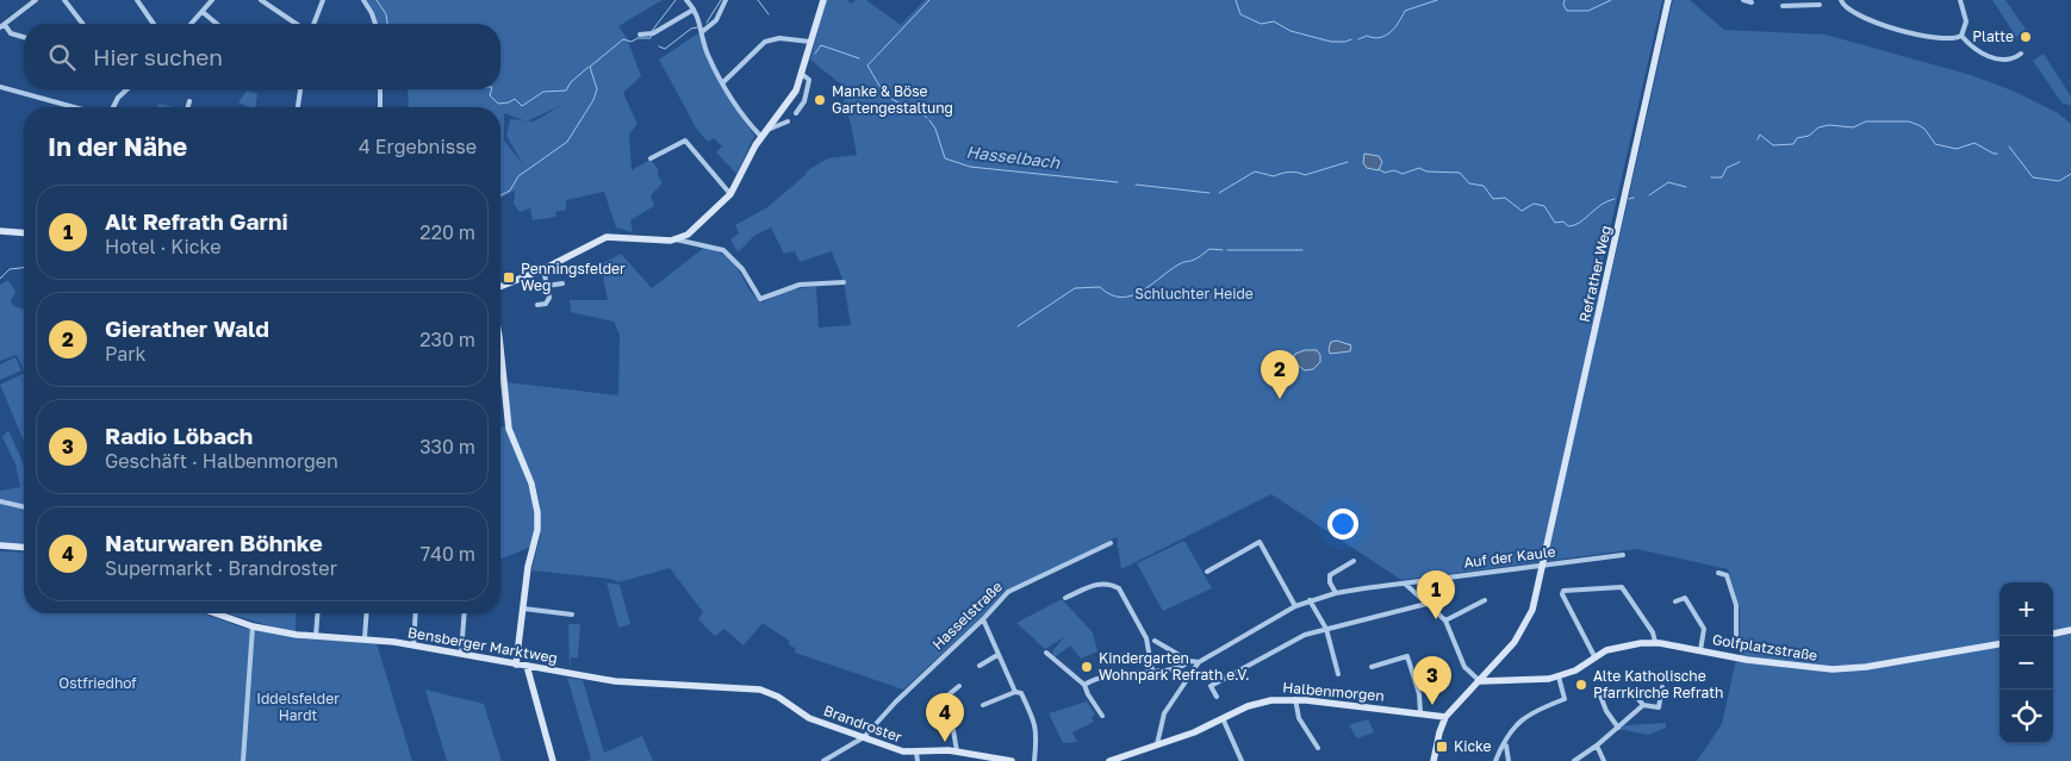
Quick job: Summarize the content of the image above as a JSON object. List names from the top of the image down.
{
  "streets": {
    "street": [
      "Refrather Weg",
      "Auf der Kaule",
      "Hasselstraße",
      "Bensberger Marktweg",
      "Golfplatzstraße",
      "Halbenmorgen",
      "Brandroster"
    ]
  },
  "crossings": [
    ["Refrather Weg", "Auf der Kaule"],
    ["Refrather Weg", "Golfplatzstraße"],
    ["Refrather Weg", "Halbenmorgen"],
    ["Auf der Kaule", "Halbenmorgen"],
    ["Hasselstraße", "Brandroster"],
    ["Bensberger Marktweg", "Brandroster"]
  ],
  "water": ["Hasselbach"],
  "parks": ["Schluchter Heide", "Ostfriedhof", "Iddelsfelder Hardt"],
  "places": {
    "other": [
      "Platte",
      "Manke & Böse Gartengestaltung",
      "Kindergarten Wohnpark Refrath e.V.",
      "Alte Katholische Pfarrkirche Refrath"
    ],
    "transit": ["Penningsfelder Weg", "Kicke"]
  },
  "page": {
    "search": "Hier suchen",
    "heading": ["In der Nähe", "4 Ergebnisse"],
    "list": [
      {
        "mark": "1",
        "name": "Alt Refrath Garni",
        "note": "Hotel · Kicke",
        "value": "220 m"
      },
      {
        "mark": "2",
        "name": "Gierather Wald",
        "note": "Park",
        "value": "230 m"
      },
      {
        "mark": "3",
        "name": "Radio Löbach",
        "note": "Geschäft · Halbenmorgen",
        "value": "330 m"
      },
      {
        "mark": "4",
        "name": "Naturwaren Böhnke",
        "note": "Supermarkt · Brandroster",
        "value": "740 m"
      }
    ],
    "pins": [
      "2",
      "1",
      "3",
      "4"
    ],
    "map_buttons": ["+", "−"]
  }
}
